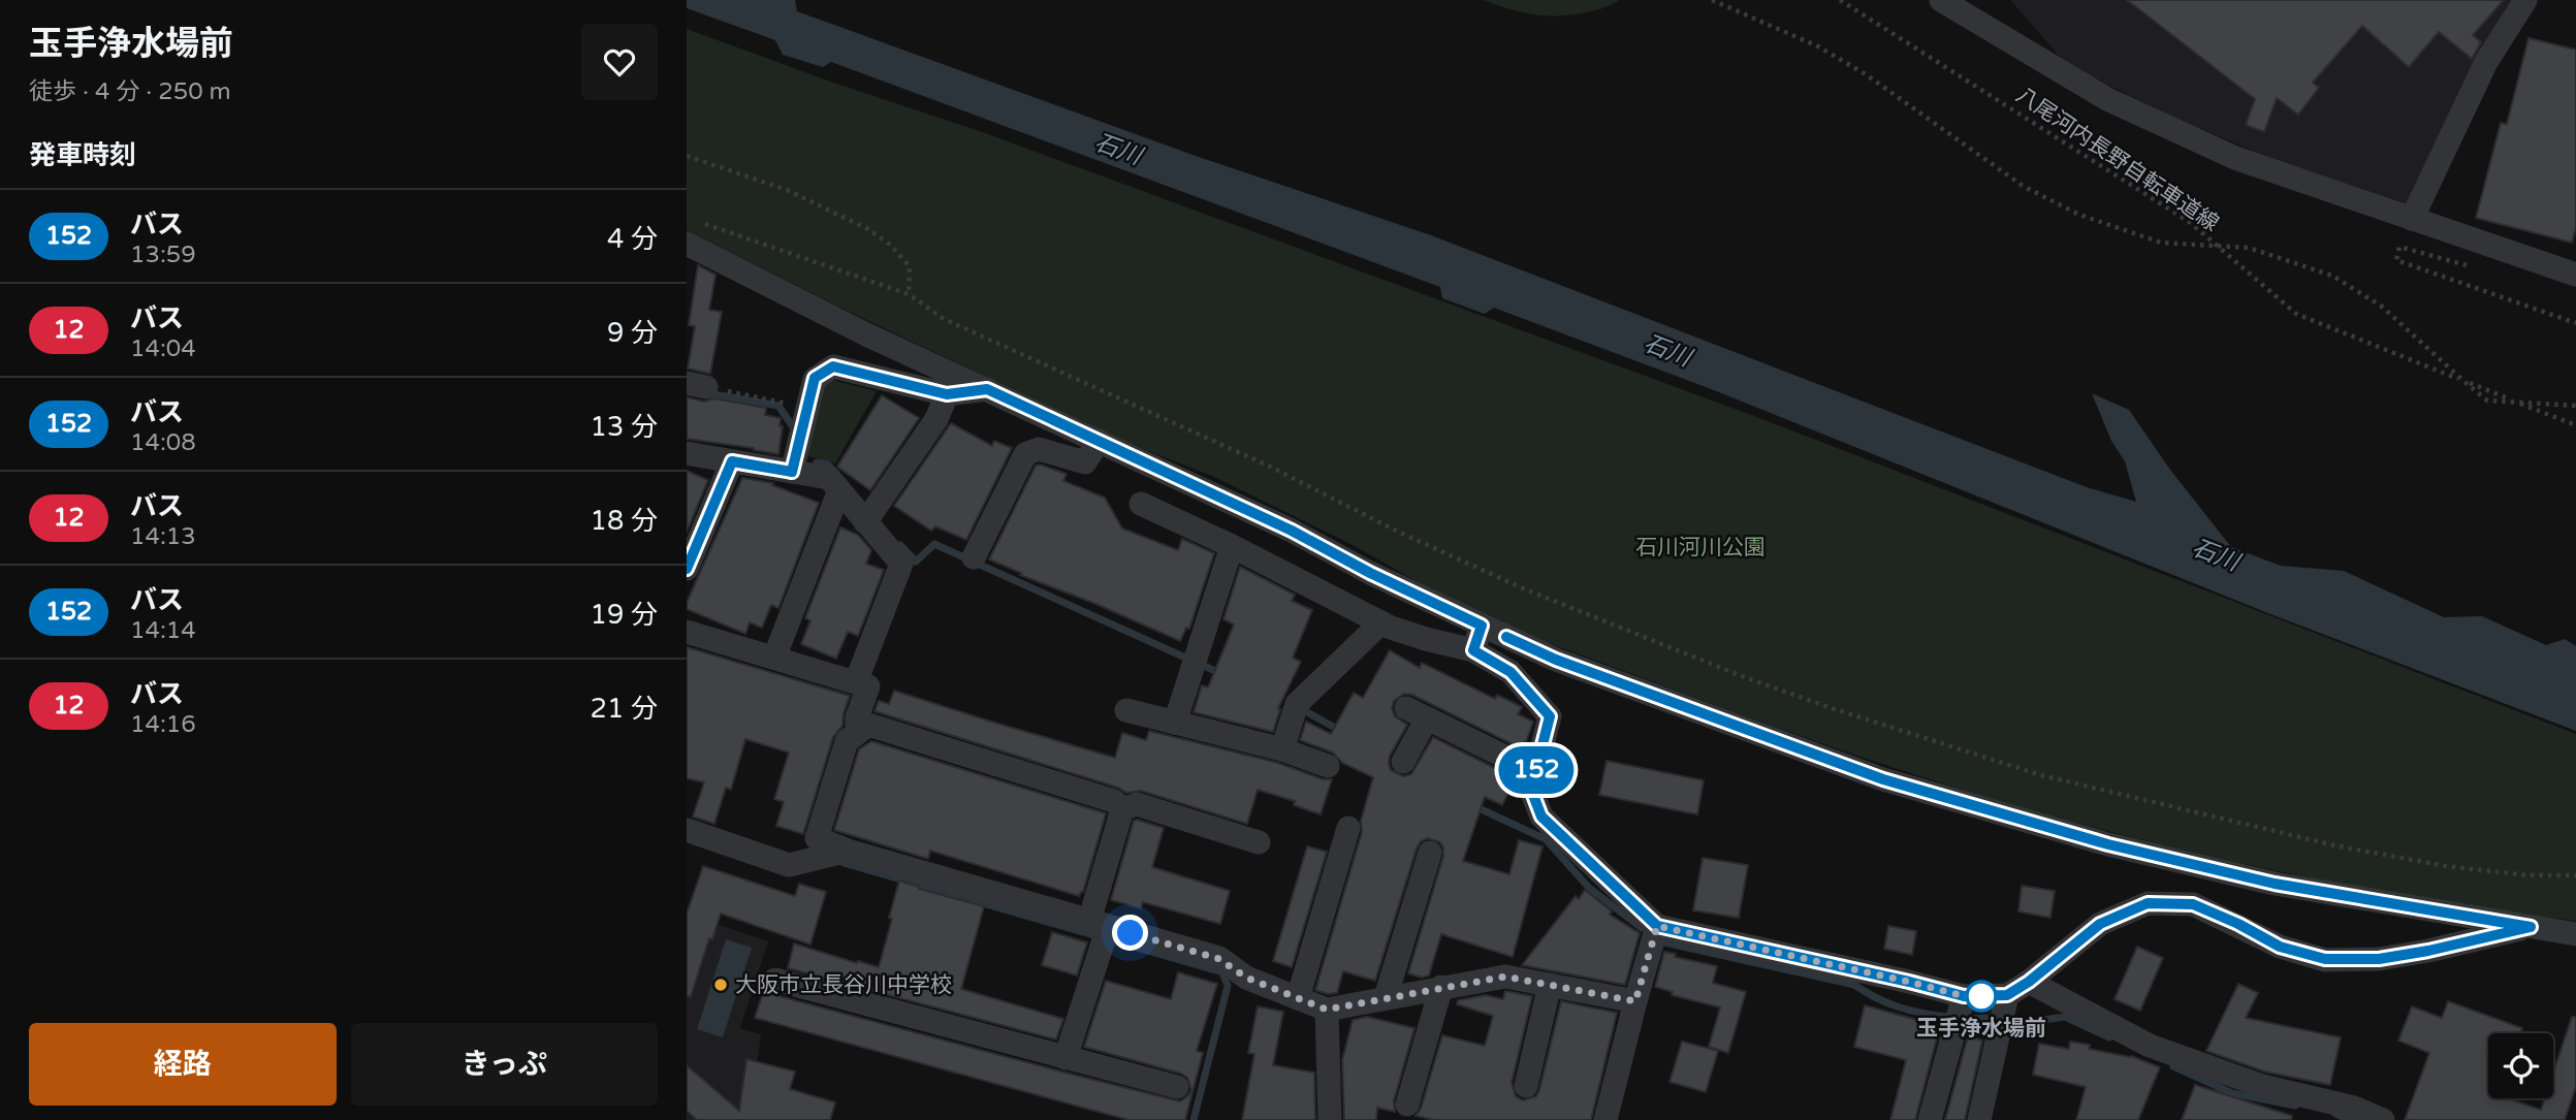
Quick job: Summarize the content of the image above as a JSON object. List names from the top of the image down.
{
  "streets": {
    "path": ["八尾河内長野自転車道線"]
  },
  "water": ["石川"],
  "parks": ["石川河川公園"],
  "places": ["大阪市立長谷川中学校", "玉手浄水場前"],
  "lines": ["bus line 152"],
  "page": {
    "heading": [
      ["玉手浄水場前", "徒歩 · 4 分 · 250 m"],
      "発車時刻"
    ],
    "on_map": "152",
    "list": [
      {
        "mark": "152",
        "name": "バス",
        "note": "13:59",
        "value": "4 分"
      },
      {
        "mark": "12",
        "name": "バス",
        "note": "14:04",
        "value": "9 分"
      },
      {
        "mark": "152",
        "name": "バス",
        "note": "14:08",
        "value": "13 分"
      },
      {
        "mark": "12",
        "name": "バス",
        "note": "14:13",
        "value": "18 分"
      },
      {
        "mark": "152",
        "name": "バス",
        "note": "14:14",
        "value": "19 分"
      },
      {
        "mark": "12",
        "name": "バス",
        "note": "14:16",
        "value": "21 分"
      }
    ],
    "buttons": ["経路", "きっぷ"]
  }
}
